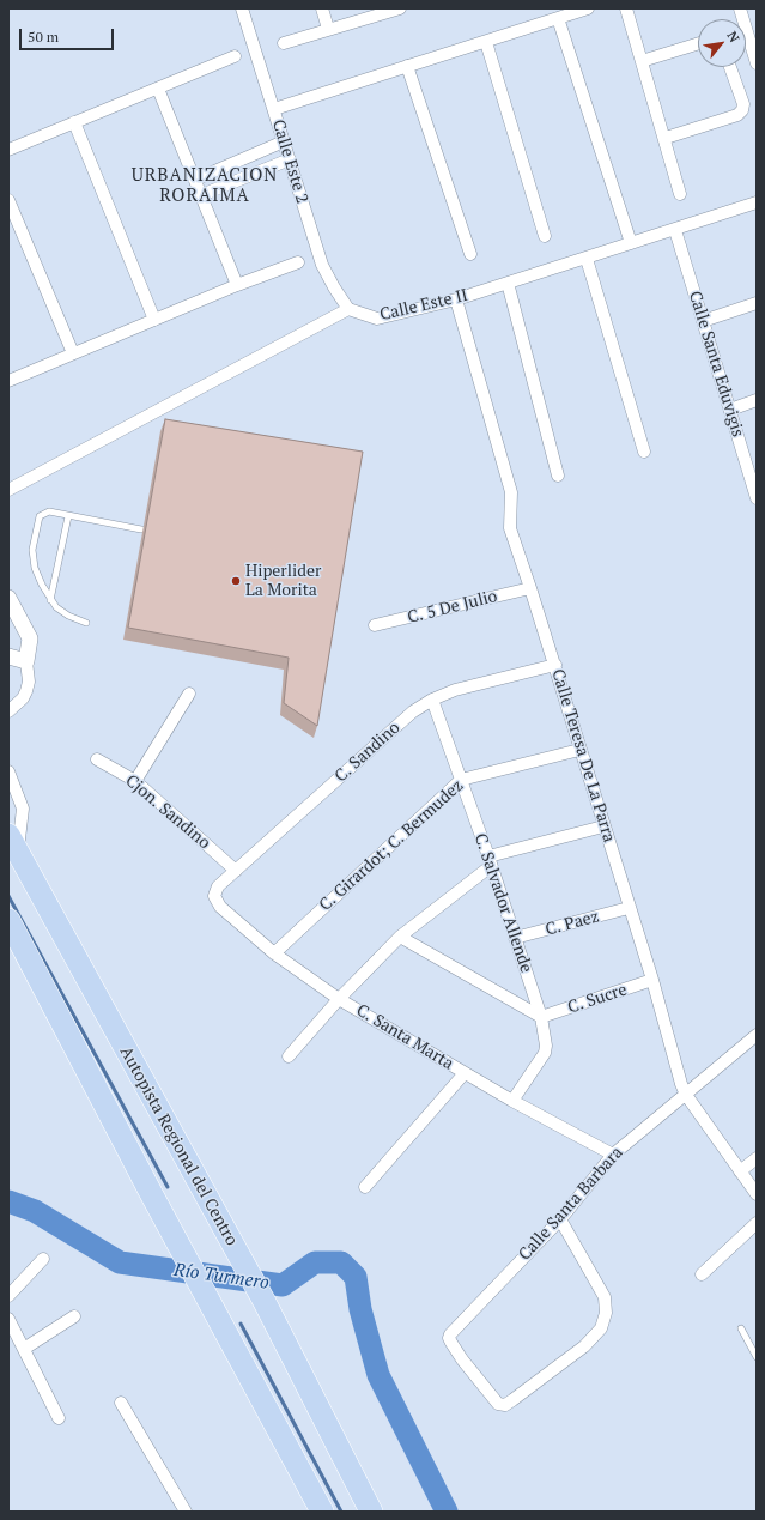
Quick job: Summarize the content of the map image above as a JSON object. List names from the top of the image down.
{
  "streets": {
    "highway": ["Autopista Regional del Centro"],
    "street": [
      "Calle Este 2",
      "Calle Este II",
      "Calle Santa Eduvigis",
      "C. 5 De Julio",
      "C. Sandino",
      "Calle Teresa De La Parra",
      "Cjon. Sandino",
      "C. Girardot; C. Bermudez",
      "C. Salvador Allende",
      "C. Paez",
      "C. Sucre",
      "C. Santa Marta",
      "Calle Santa Barbara"
    ]
  },
  "crossings": [
    ["Calle Este 2", "Calle Este II"],
    ["Calle Este II", "Calle Santa Eduvigis"],
    ["Calle Este II", "Calle Teresa De La Parra"],
    ["C. 5 De Julio", "Calle Teresa De La Parra"],
    ["C. Sandino", "Calle Teresa De La Parra"],
    ["C. Sandino", "Cjon. Sandino"],
    ["C. Sandino", "C. Salvador Allende"],
    ["C. Sandino", "C. Santa Marta"],
    ["Calle Teresa De La Parra", "C. Girardot; C. Bermudez"],
    ["Calle Teresa De La Parra", "C. Paez"],
    ["Calle Teresa De La Parra", "C. Sucre"],
    ["Calle Teresa De La Parra", "Calle Santa Barbara"],
    ["C. Girardot; C. Bermudez", "C. Salvador Allende"],
    ["C. Girardot; C. Bermudez", "C. Santa Marta"],
    ["C. Salvador Allende", "C. Paez"],
    ["C. Salvador Allende", "C. Sucre"],
    ["C. Salvador Allende", "C. Santa Marta"],
    ["C. Santa Marta", "Calle Santa Barbara"]
  ],
  "districts": ["URBANIZACION RORAIMA"],
  "water": ["Río Turmero"],
  "places": ["Hiperlider La Morita"],
  "scale_bar": "50 m",
  "north": "top right"
}
